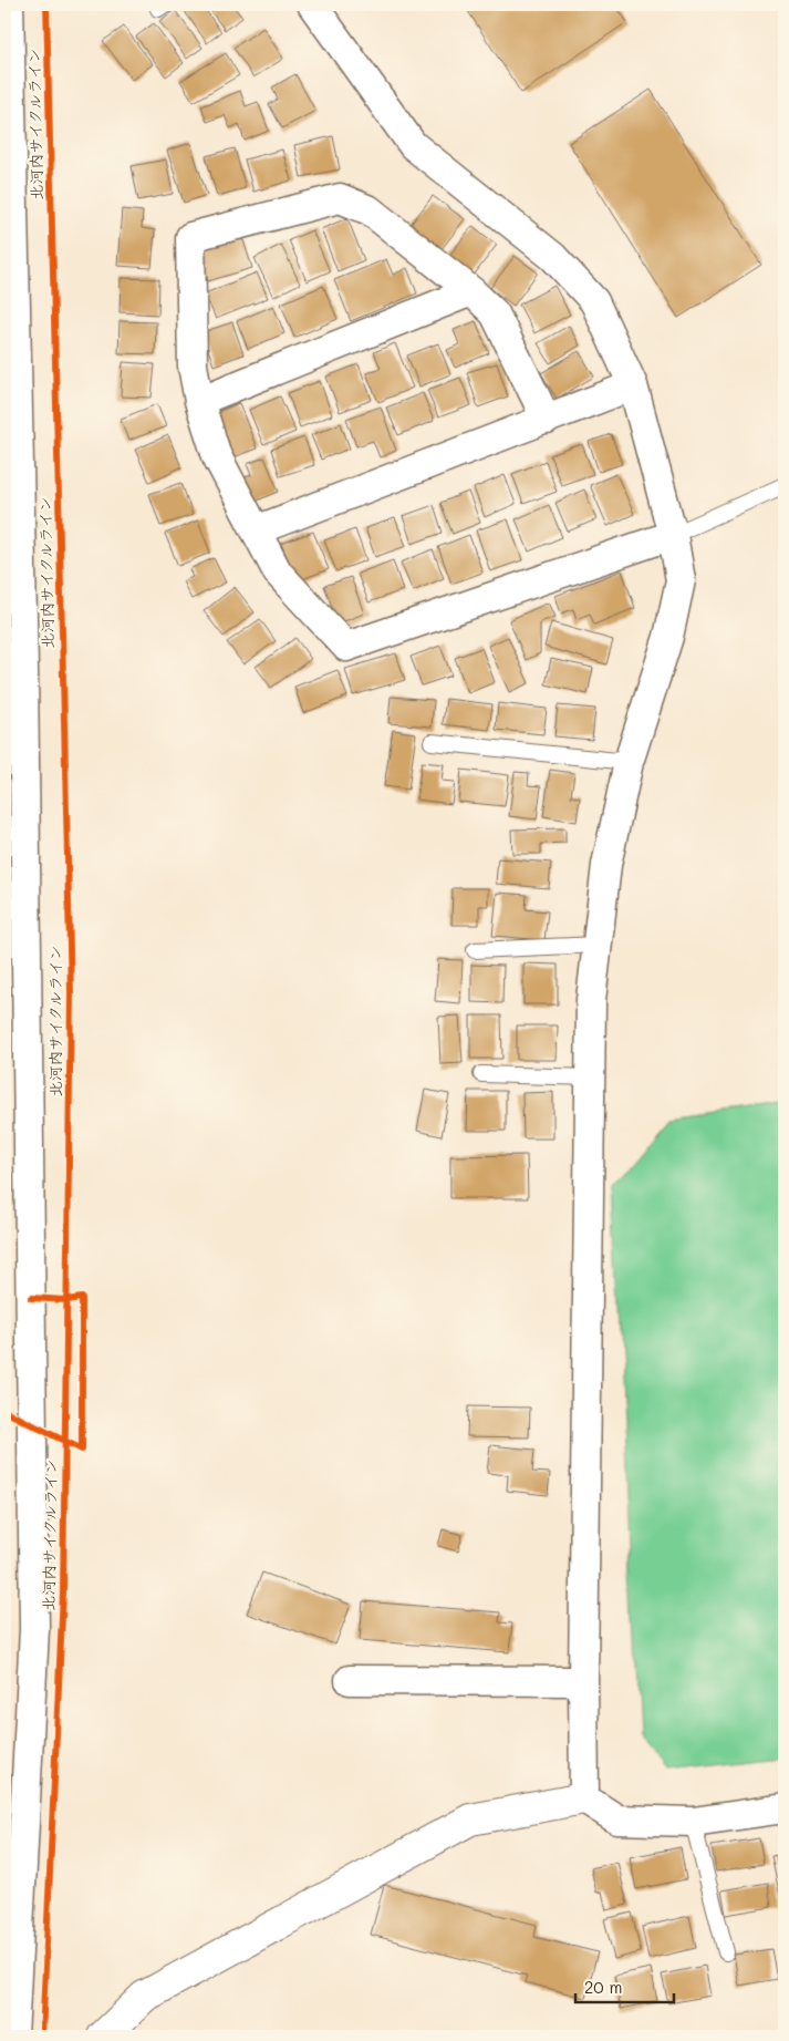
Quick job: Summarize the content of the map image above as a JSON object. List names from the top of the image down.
{
  "streets": {
    "cycle path": ["北河内サイクルライン"]
  },
  "scale_bar": "20 m"
}
